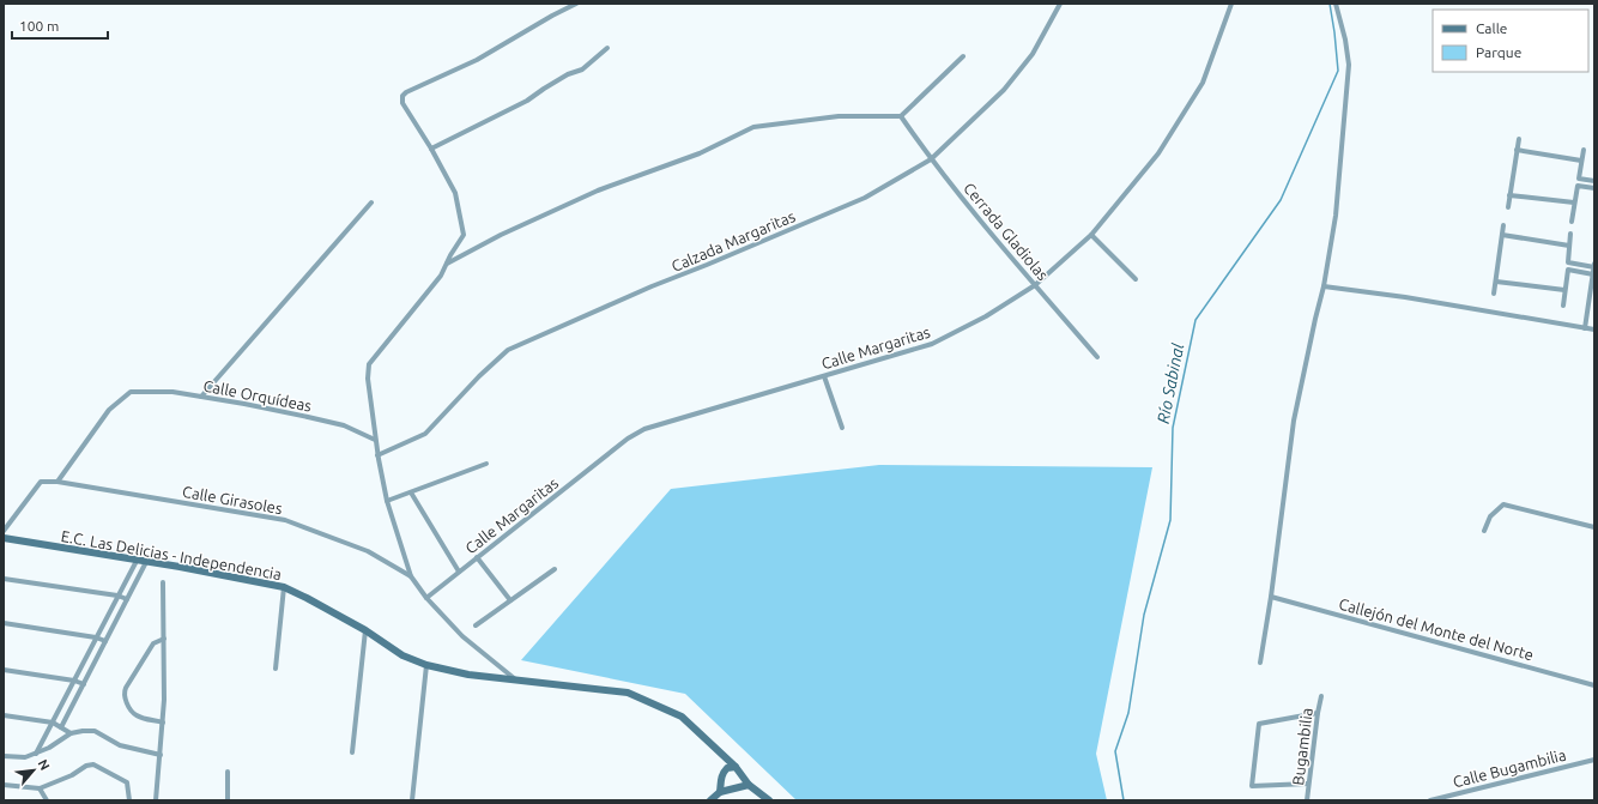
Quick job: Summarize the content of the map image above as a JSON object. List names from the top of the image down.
{
  "streets": {
    "street": [
      "Cerrada Gladiolas",
      "Calzada Margaritas",
      "Calle Margaritas",
      "Calle Orquídeas",
      "Calle Girasoles",
      "E.C. Las Delicias - Independencia",
      "Callejón del Monte del Norte",
      "Bugambilia",
      "Calle Bugambilia"
    ]
  },
  "crossings": [
    ["Cerrada Gladiolas", "Calzada Margaritas"],
    ["Cerrada Gladiolas", "Calle Margaritas"],
    ["Calle Orquídeas", "Calle Girasoles"]
  ],
  "water": ["Río Sabinal"],
  "legend": ["Calle", "Parque"],
  "scale_bar": "100 m",
  "north": "top right"
}
